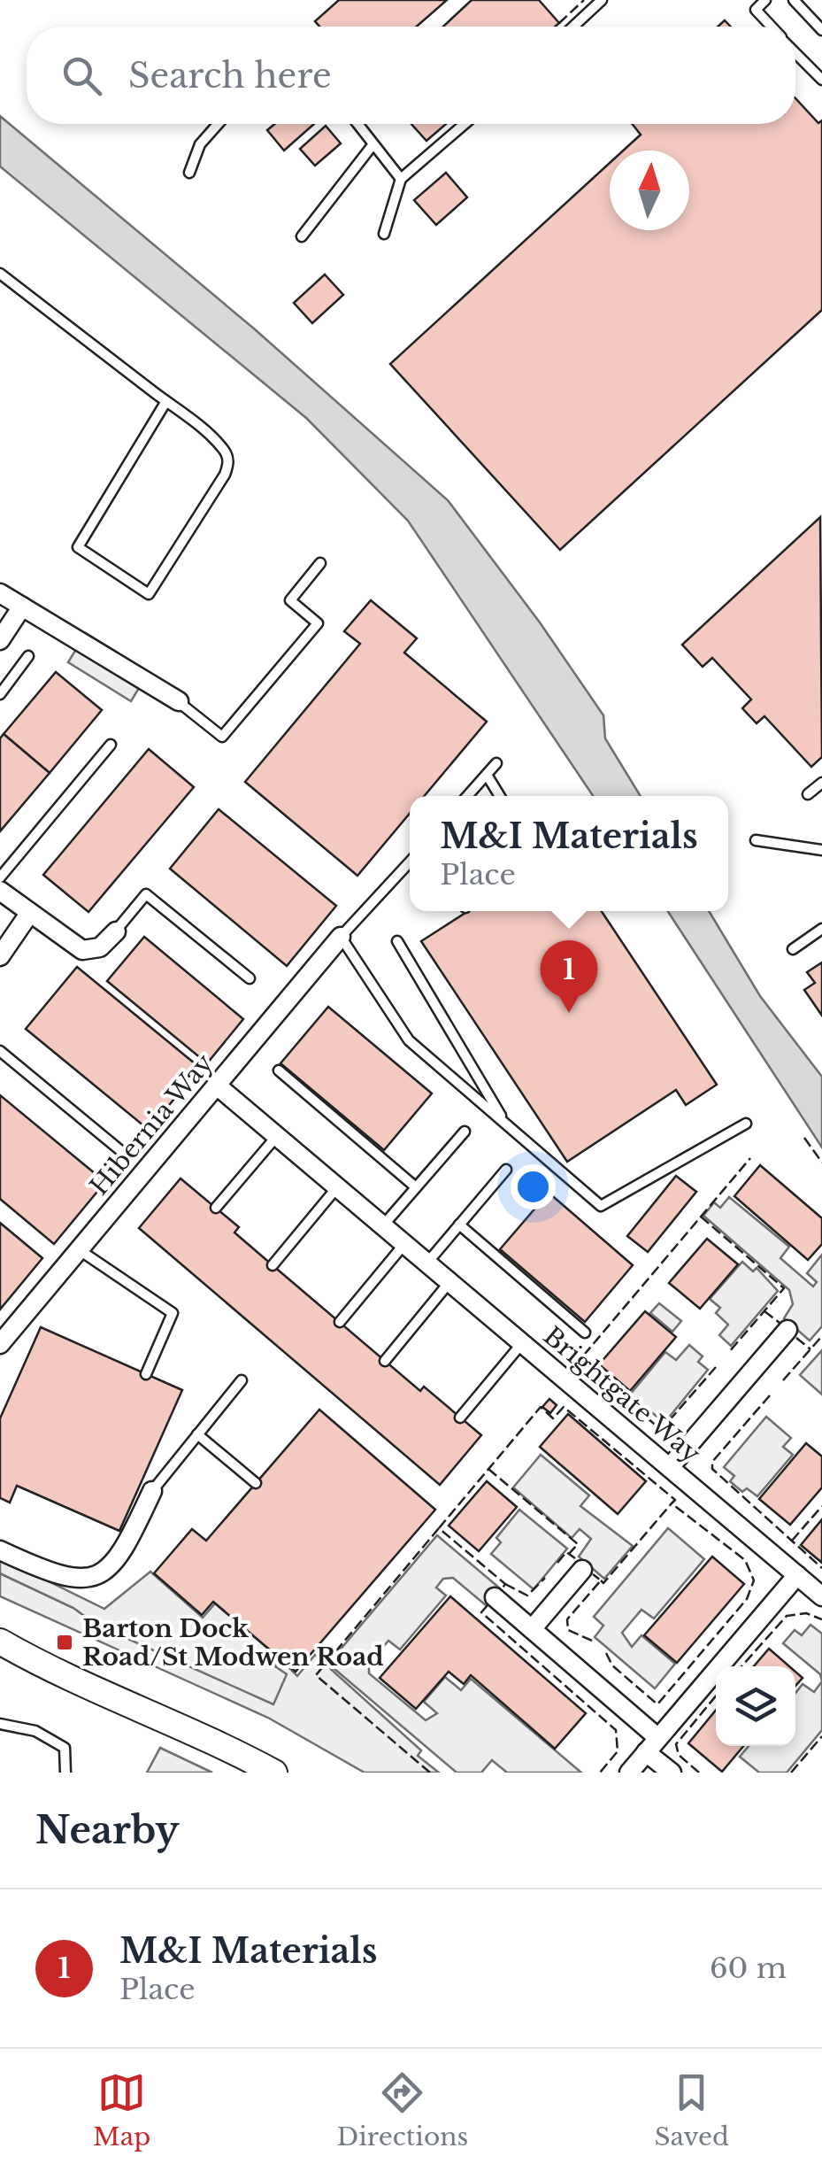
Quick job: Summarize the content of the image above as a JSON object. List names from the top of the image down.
{
  "streets": {
    "street": ["Hibernia Way", "Brightgate Way"]
  },
  "crossings": [
    ["Hibernia Way", "Brightgate Way"]
  ],
  "places": {
    "transit": ["Barton Dock Road/St Modwen Road"]
  },
  "north": "top",
  "page": {
    "search": "Search here",
    "popup": ["M&I Materials", "Place"],
    "pins": "1",
    "heading": "Nearby",
    "list": [
      {
        "mark": "1",
        "name": "M&I Materials",
        "note": "Place",
        "value": "60 m"
      }
    ],
    "nav": ["Map", "Directions", "Saved"]
  }
}
